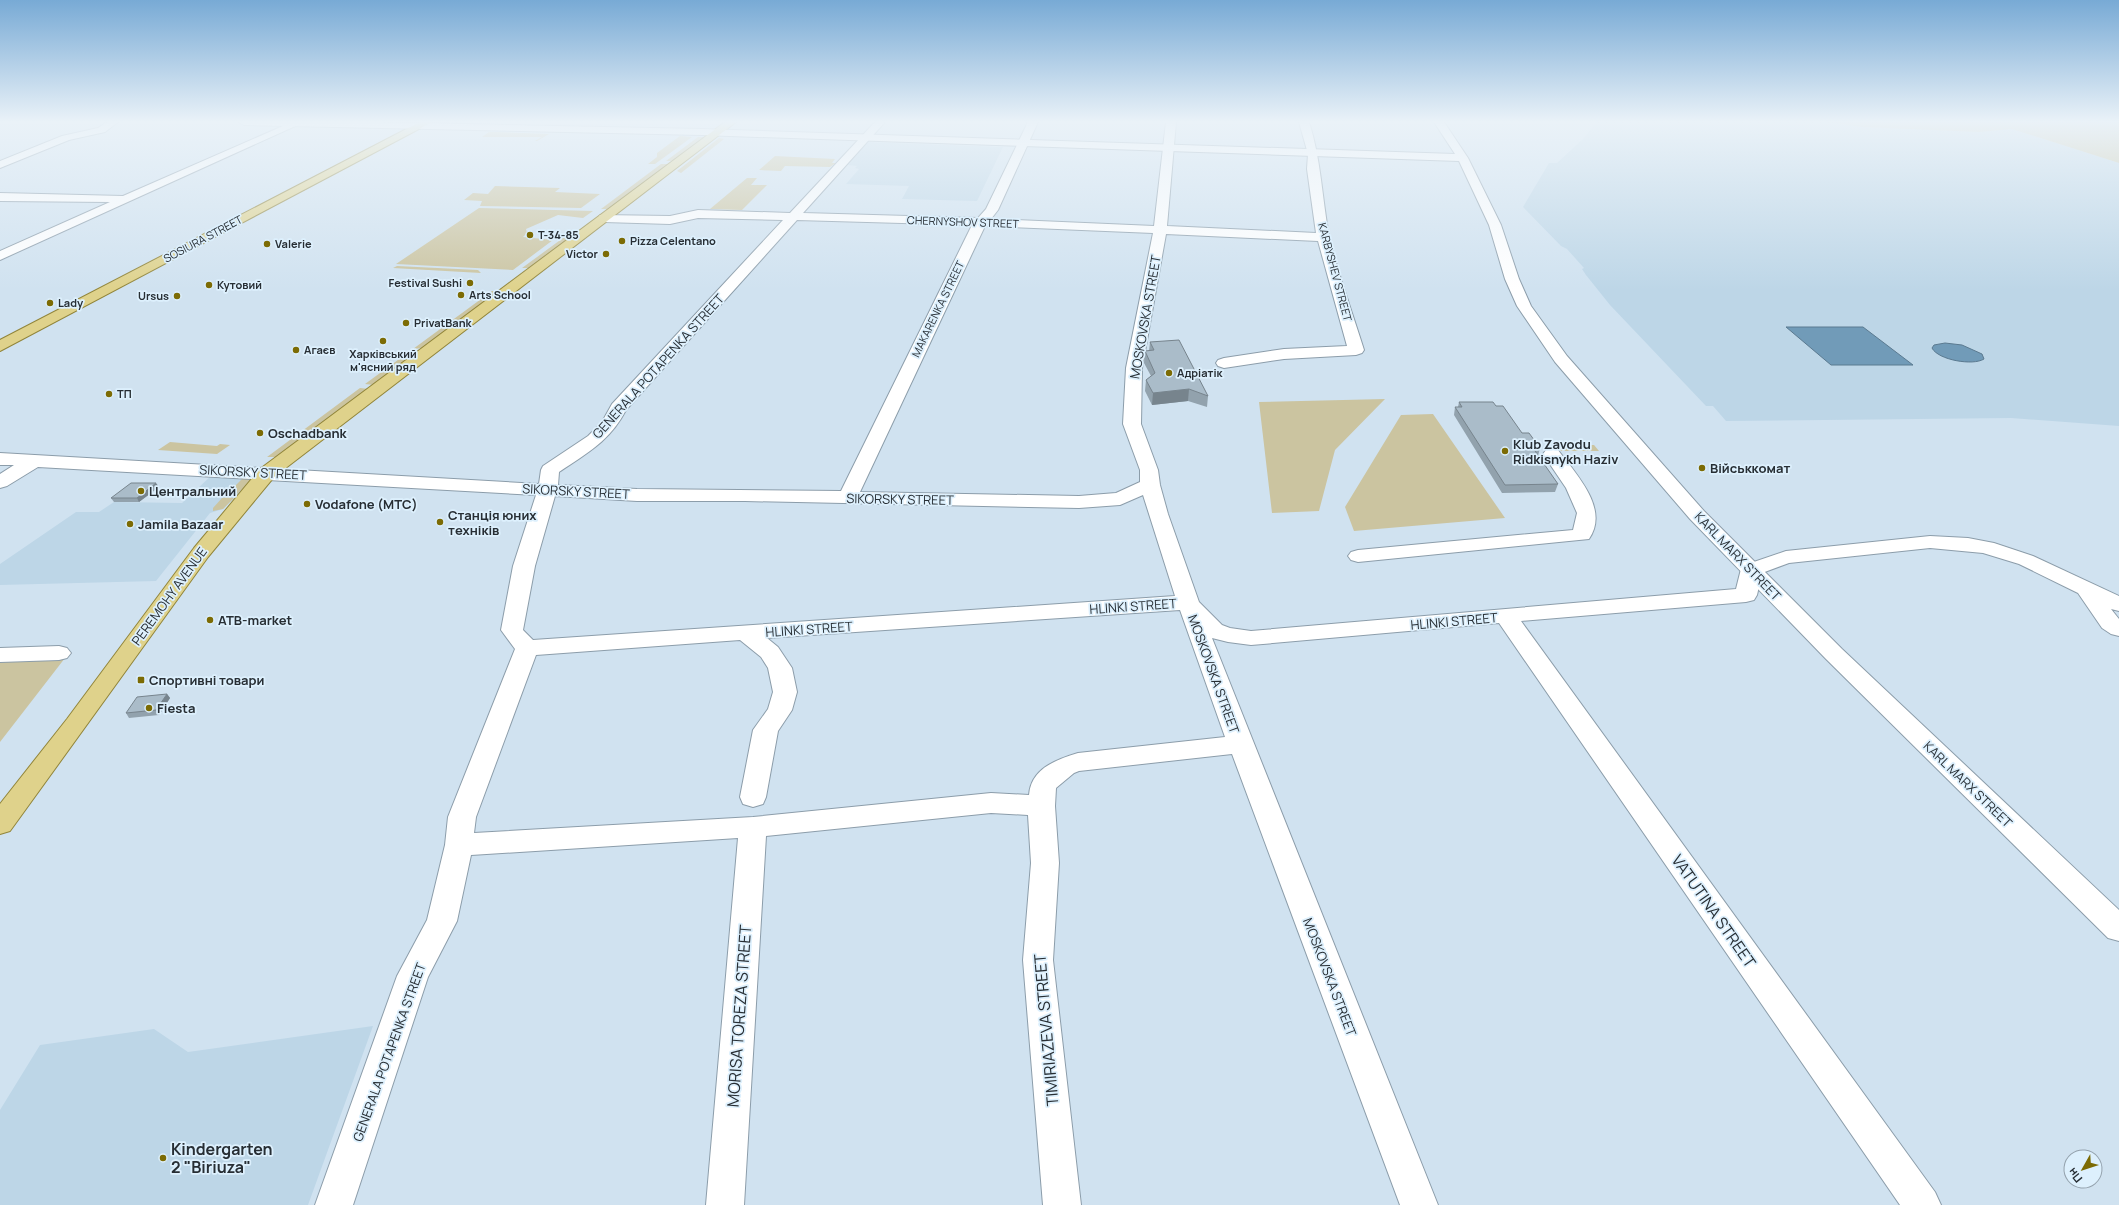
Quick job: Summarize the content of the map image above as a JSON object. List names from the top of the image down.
{
  "streets": {
    "main road": ["SOSIURA STREET", "PEREMOHY AVENUE"],
    "street": [
      "CHERNYSHOV STREET",
      "KARBYSHEV STREET",
      "MAKARENKA STREET",
      "MOSKOVSKA STREET",
      "GENERALA POTAPENKA STREET",
      "SIKORSKY STREET",
      "KARL MARX STREET",
      "HLINKI STREET",
      "VATUTINA STREET",
      "MORISA TOREZA STREET",
      "TIMIRIAZEVA STREET"
    ]
  },
  "crossings": [
    ["CHERNYSHOV STREET", "KARBYSHEV STREET"],
    ["CHERNYSHOV STREET", "MAKARENKA STREET"],
    ["CHERNYSHOV STREET", "MOSKOVSKA STREET"],
    ["CHERNYSHOV STREET", "GENERALA POTAPENKA STREET"],
    ["CHERNYSHOV STREET", "PEREMOHY AVENUE"],
    ["MAKARENKA STREET", "SIKORSKY STREET"],
    ["MOSKOVSKA STREET", "SIKORSKY STREET"],
    ["MOSKOVSKA STREET", "HLINKI STREET"],
    ["MOSKOVSKA STREET", "TIMIRIAZEVA STREET"],
    ["GENERALA POTAPENKA STREET", "SIKORSKY STREET"],
    ["GENERALA POTAPENKA STREET", "HLINKI STREET"],
    ["SIKORSKY STREET", "PEREMOHY AVENUE"],
    ["KARL MARX STREET", "HLINKI STREET"],
    ["HLINKI STREET", "VATUTINA STREET"],
    ["HLINKI STREET", "MORISA TOREZA STREET"]
  ],
  "places": {
    "other": [
      "Т-34-85",
      "Pizza Celentano",
      "Valerie",
      "Victor",
      "Festival Sushi",
      "Кутовий",
      "Arts School",
      "Ursus",
      "Lady",
      "PrivatBank",
      "Харківський м'ясний ряд",
      "Агаєв",
      "Адріатік",
      "ТП",
      "Oschadbank",
      "Klub Zavodu Ridkisnykh Haziv",
      "Військкомат",
      "Центральний",
      "Vodafone (МТС)",
      "Станція юних техніків",
      "Jamila Bazaar",
      "ATB-market",
      "Fiesta",
      "Kindergarten 2 \"Biriuza\""
    ],
    "transit": ["Спортивні товари"]
  },
  "north": "bottom left"
}
